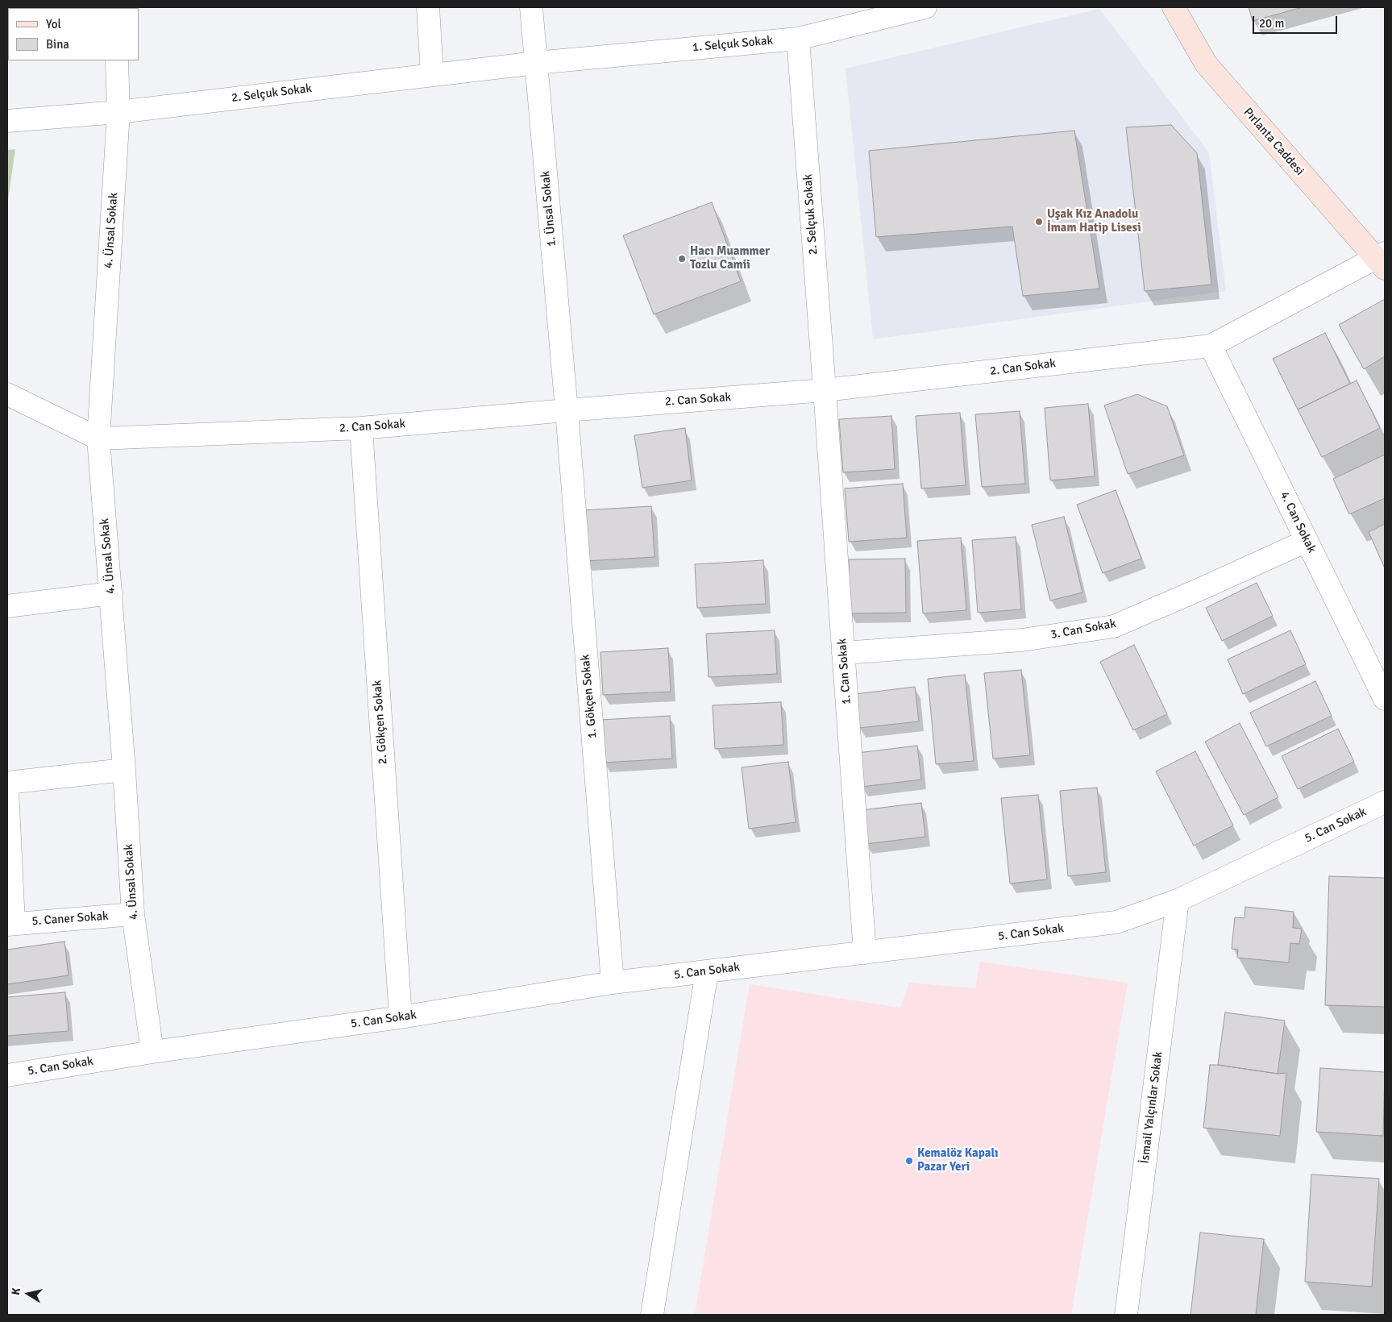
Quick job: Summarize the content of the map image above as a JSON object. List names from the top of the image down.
{
  "streets": {
    "street": [
      "1. Selçuk Sokak",
      "2. Selçuk Sokak",
      "Pırlanta Caddesi",
      "1. Ünsal Sokak",
      "4. Ünsal Sokak",
      "2. Can Sokak",
      "4. Can Sokak",
      "3. Can Sokak",
      "1. Can Sokak",
      "1. Gökçen Sokak",
      "2. Gökçen Sokak",
      "5. Can Sokak",
      "5. Caner Sokak",
      "İsmail Yalçınlar Sokak"
    ]
  },
  "crossings": [
    ["1. Selçuk Sokak", "2. Selçuk Sokak"],
    ["1. Selçuk Sokak", "1. Ünsal Sokak"],
    ["2. Selçuk Sokak", "1. Ünsal Sokak"],
    ["2. Selçuk Sokak", "4. Ünsal Sokak"],
    ["2. Selçuk Sokak", "2. Can Sokak"],
    ["2. Selçuk Sokak", "1. Can Sokak"],
    ["Pırlanta Caddesi", "2. Can Sokak"],
    ["1. Ünsal Sokak", "2. Can Sokak"],
    ["1. Ünsal Sokak", "1. Gökçen Sokak"],
    ["4. Ünsal Sokak", "2. Can Sokak"],
    ["4. Ünsal Sokak", "5. Can Sokak"],
    ["4. Ünsal Sokak", "5. Caner Sokak"],
    ["2. Can Sokak", "4. Can Sokak"],
    ["2. Can Sokak", "1. Can Sokak"],
    ["2. Can Sokak", "1. Gökçen Sokak"],
    ["2. Can Sokak", "2. Gökçen Sokak"],
    ["4. Can Sokak", "3. Can Sokak"],
    ["3. Can Sokak", "1. Can Sokak"],
    ["1. Can Sokak", "5. Can Sokak"],
    ["1. Gökçen Sokak", "5. Can Sokak"],
    ["2. Gökçen Sokak", "5. Can Sokak"],
    ["5. Can Sokak", "İsmail Yalçınlar Sokak"]
  ],
  "places": ["Uşak Kız Anadolu İmam Hatip Lisesi", "Hacı Muammer Tozlu Camii", "Kemalöz Kapalı Pazar Yeri"],
  "legend": ["Yol", "Bina"],
  "scale_bar": "20 m",
  "north": "left"
}
